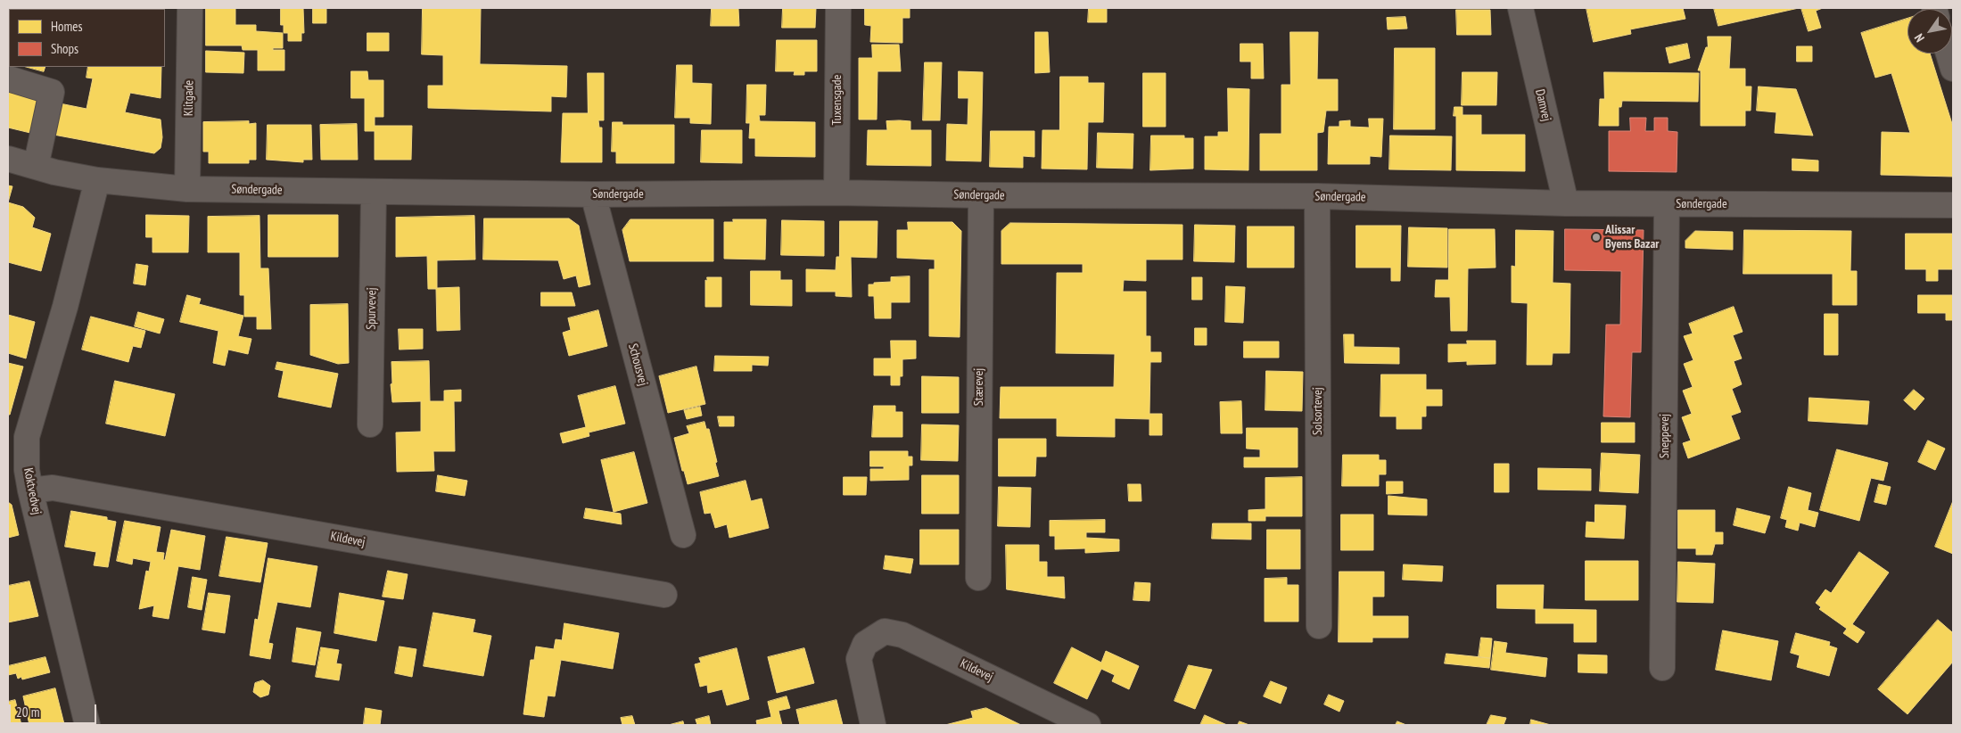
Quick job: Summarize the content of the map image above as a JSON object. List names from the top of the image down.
{
  "streets": {
    "street": [
      "Klitgade",
      "Tuxensgade",
      "Damvej",
      "Søndergade",
      "Spurvevej",
      "Schousvej",
      "Stærevej",
      "Solsortevej",
      "Sneppevej",
      "Koktvedvej",
      "Kildevej"
    ]
  },
  "crossings": [
    ["Klitgade", "Søndergade"],
    ["Tuxensgade", "Søndergade"],
    ["Damvej", "Søndergade"],
    ["Søndergade", "Spurvevej"],
    ["Søndergade", "Schousvej"],
    ["Søndergade", "Stærevej"],
    ["Søndergade", "Solsortevej"],
    ["Søndergade", "Sneppevej"],
    ["Søndergade", "Koktvedvej"],
    ["Koktvedvej", "Kildevej"]
  ],
  "places": ["Alissar Byens Bazar"],
  "legend": ["Homes", "Shops"],
  "scale_bar": "20 m",
  "north": "bottom left"
}
